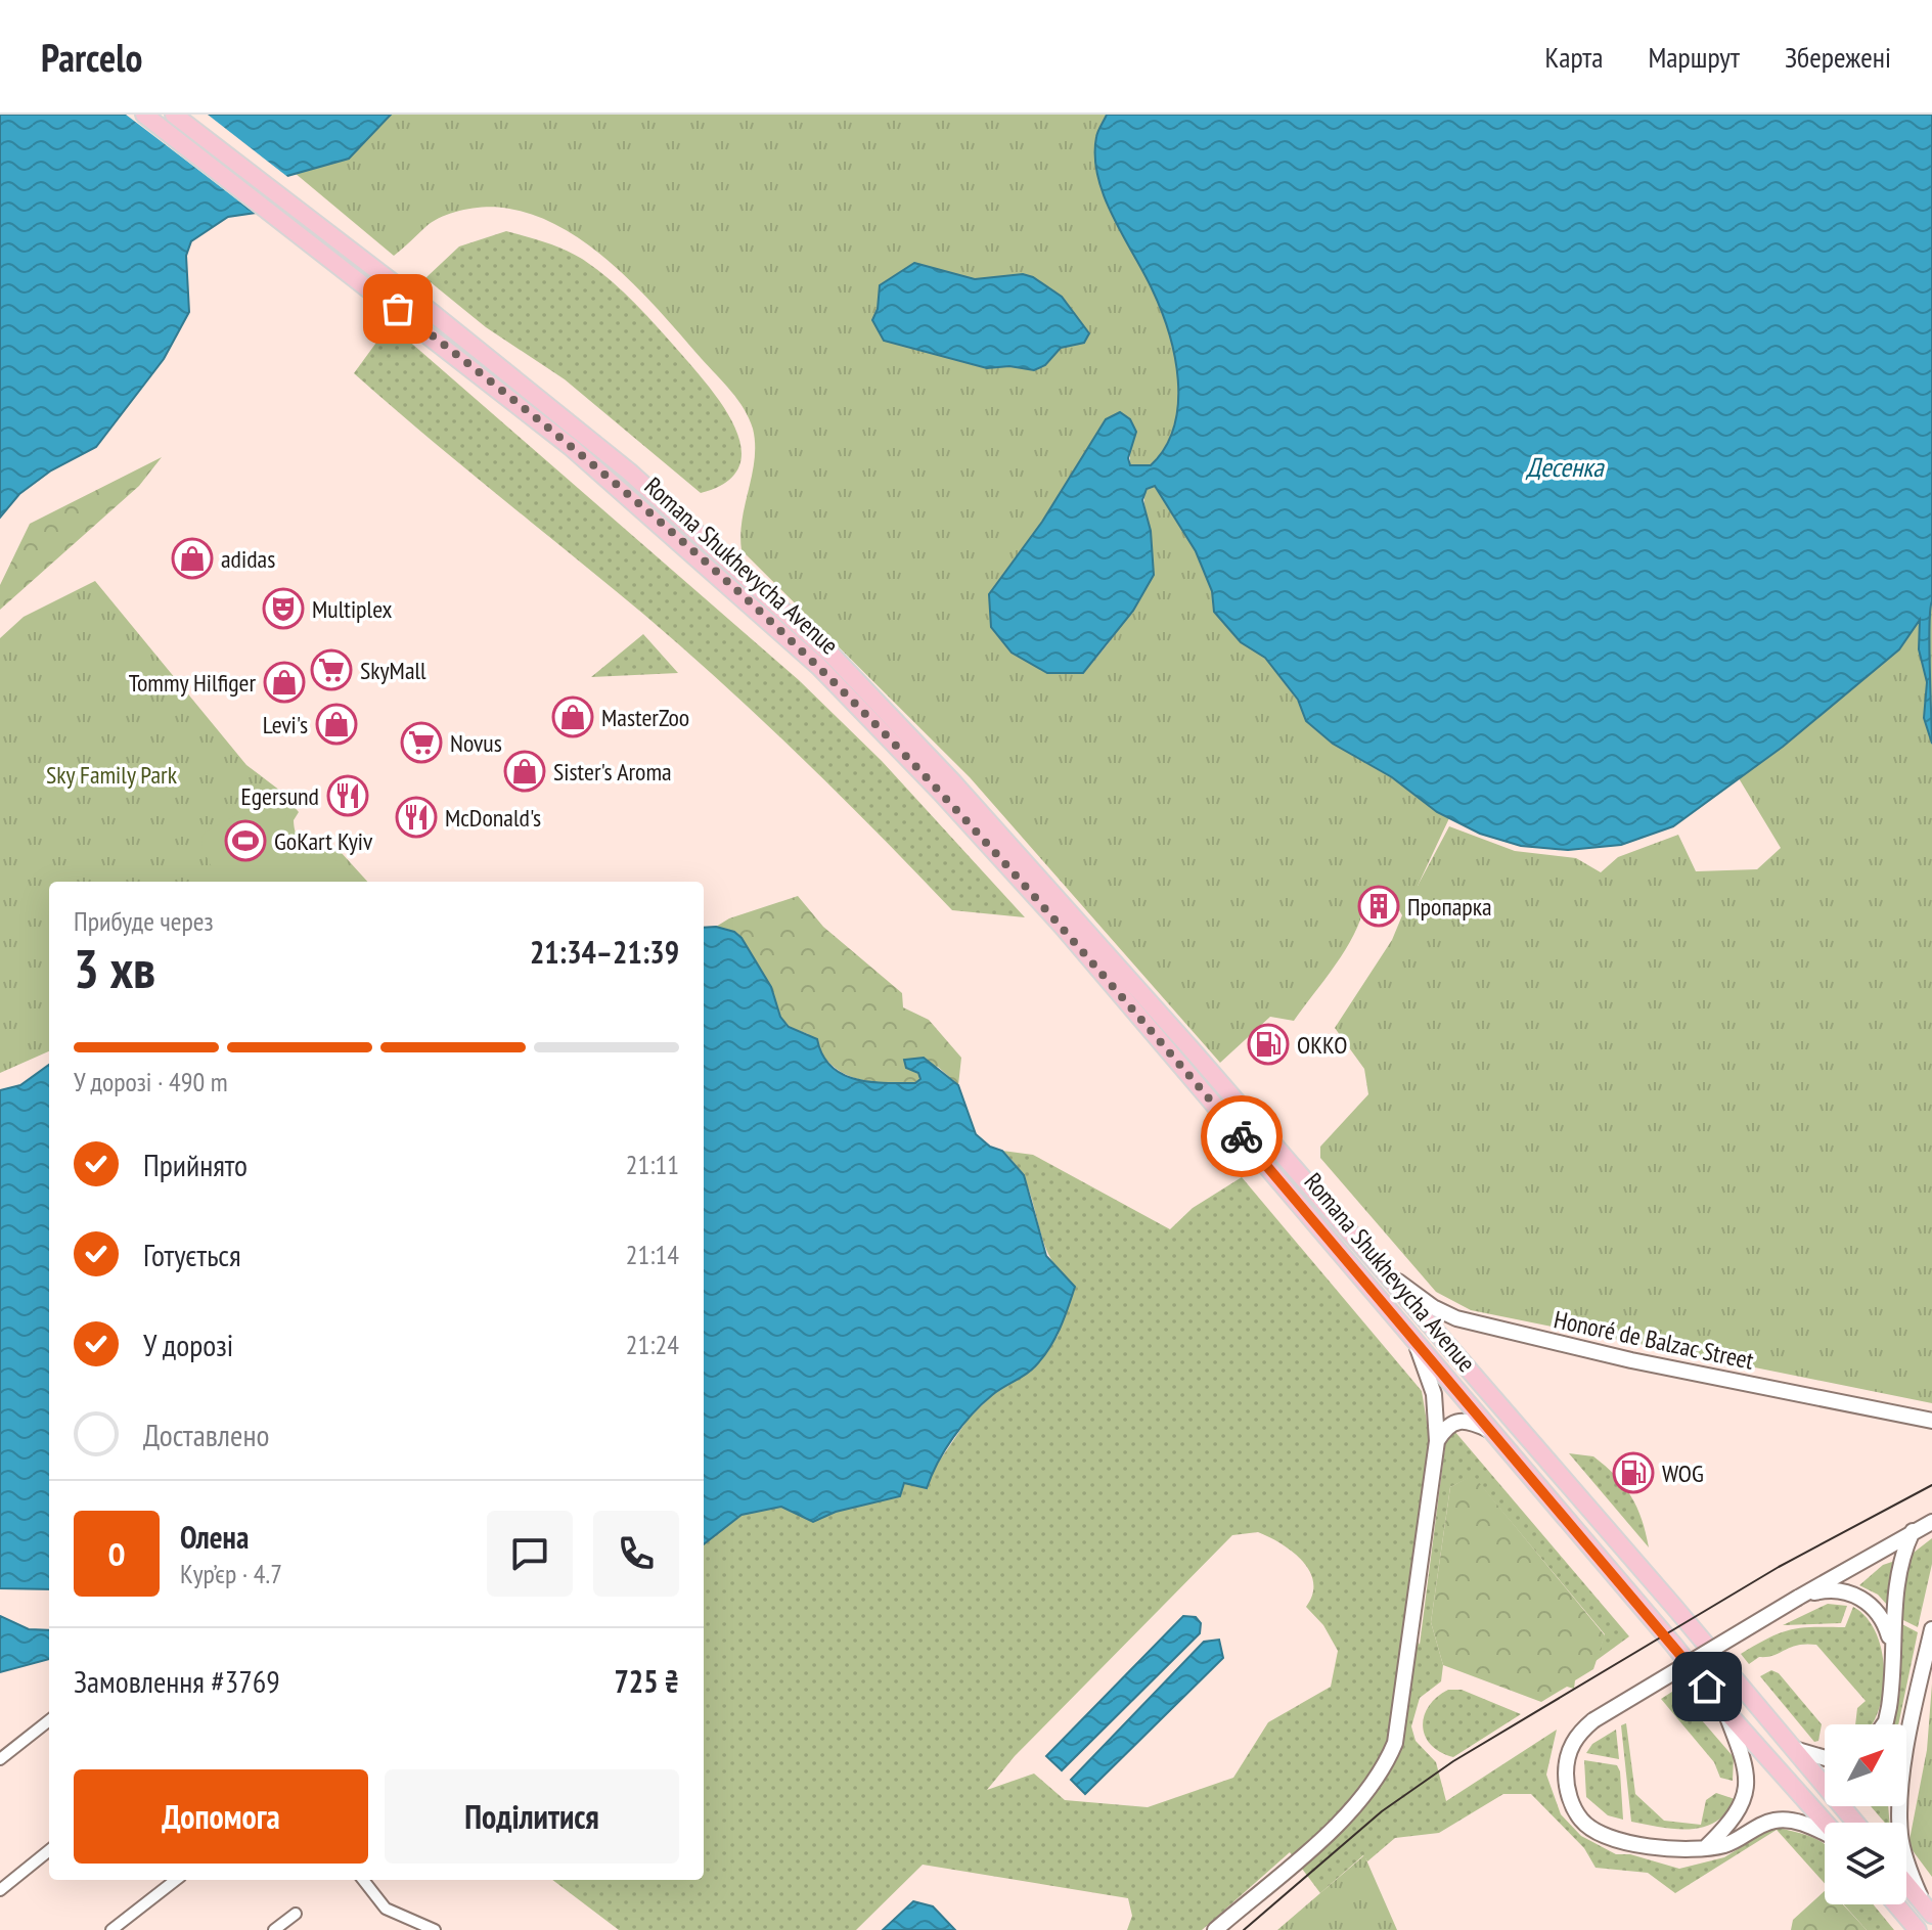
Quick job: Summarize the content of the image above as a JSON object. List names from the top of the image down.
{
  "streets": {
    "main road": ["Romana Shukhevycha Avenue"],
    "street": ["Honoré de Balzac Street"]
  },
  "crossings": [
    ["Romana Shukhevycha Avenue", "Honoré de Balzac Street"]
  ],
  "water": ["Десенка"],
  "parks": ["Sky Family Park"],
  "places": {
    "shop": [
      "adidas",
      "Tommy Hilfiger",
      "MasterZoo",
      "Levi's",
      "Sister's Aroma"
    ],
    "theatre": ["Multiplex"],
    "supermarket": ["SkyMall", "Novus"],
    "restaurant": ["Egersund", "McDonald's"],
    "sports": ["GoKart Kyiv"],
    "building": ["Пропарка"],
    "fuel station": ["OKKO", "WOG"]
  },
  "north": "top right",
  "page": {
    "header": "Parcelo",
    "nav": ["Карта", "Маршрут", "Збережені"],
    "heading": ["3 хв", "Прибуде через", "21:34–21:39"],
    "panel": [
      "Олена",
      "Кур’єр · 4.7",
      "Замовлення #3769",
      "725 ₴"
    ],
    "bar": "У дорозі · 490 m",
    "list": [
      ["Прийнято", "21:11"],
      ["Готується", "21:14"],
      ["У дорозі", "21:24"],
      "Доставлено"
    ],
    "round": "О",
    "buttons": ["Допомога", "Поділитися"]
  }
}
